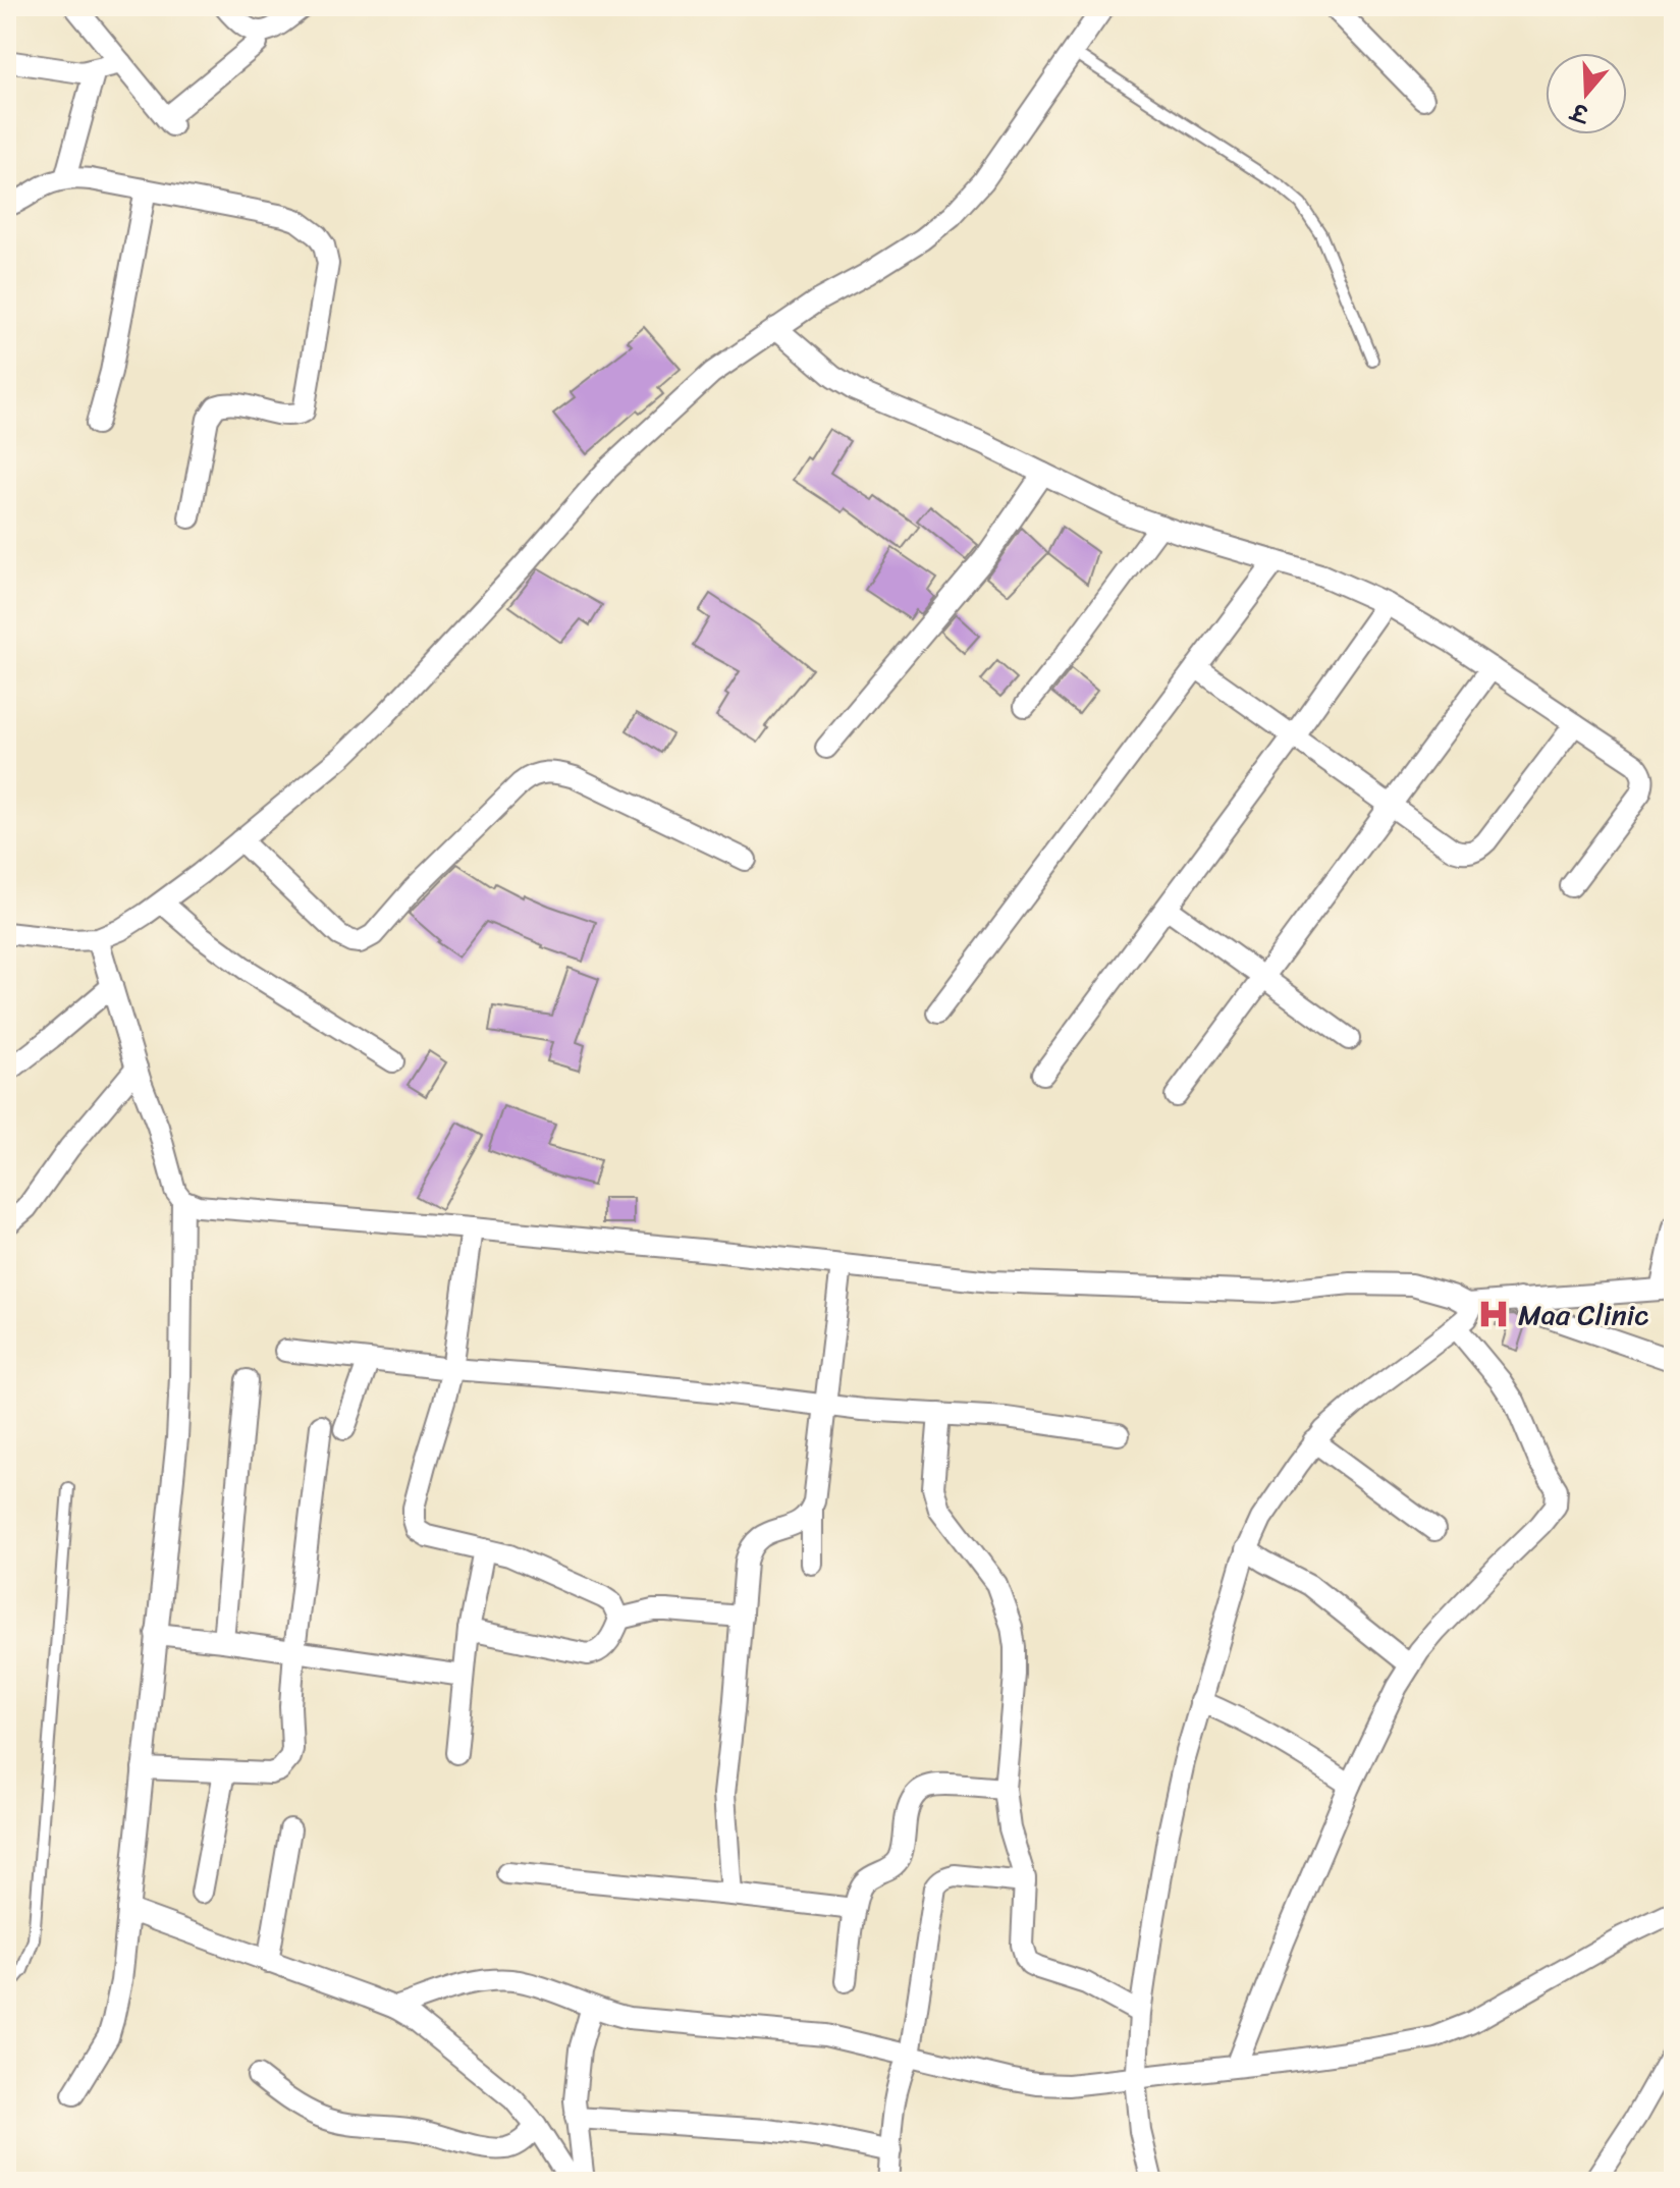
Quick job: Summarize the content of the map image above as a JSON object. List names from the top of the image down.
{
  "places": {
    "hospital": ["Maa Clinic"]
  },
  "north": "bottom"
}
